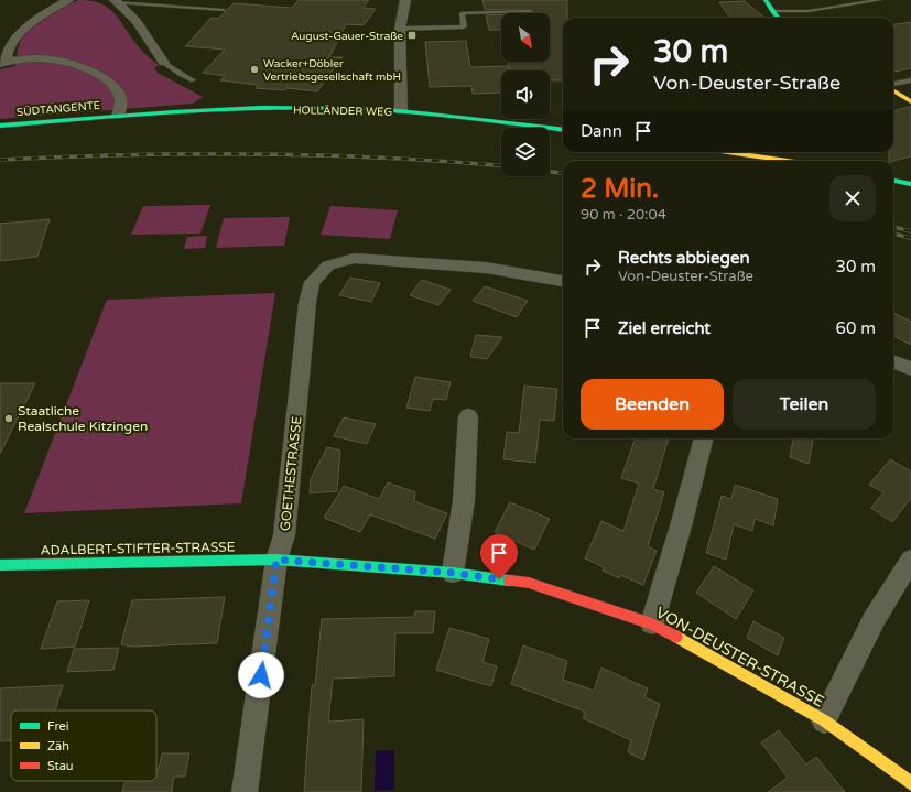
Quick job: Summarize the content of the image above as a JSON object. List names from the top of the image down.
{
  "streets": {
    "main road": [
      "SÜDTANGENTE",
      "HOLLÄNDER WEG",
      "ADALBERT-STIFTER-STRASSE",
      "VON-DEUSTER-STRASSE"
    ],
    "street": ["GOETHESTRASSE"]
  },
  "crossings": [
    ["SÜDTANGENTE", "HOLLÄNDER WEG"],
    ["GOETHESTRASSE", "ADALBERT-STIFTER-STRASSE"],
    ["GOETHESTRASSE", "VON-DEUSTER-STRASSE"],
    ["ADALBERT-STIFTER-STRASSE", "VON-DEUSTER-STRASSE"]
  ],
  "places": {
    "transit": ["August-Gauer-Straße"],
    "other": ["Wacker+Döbler Vertriebsgesellschaft mbH", "Staatliche Realschule Kitzingen"]
  },
  "legend": ["Frei", "Zäh", "Stau"],
  "north": "bottom right",
  "page": {
    "turn": ["30 m", "Von-Deuster-Straße"],
    "then": "Dann",
    "heading": ["2 Min.", "90 m · 20:04"],
    "list": [
      {
        "name": "Rechts abbiegen",
        "note": "Von-Deuster-Straße",
        "value": "30 m"
      },
      {
        "name": "Ziel erreicht",
        "value": "60 m"
      }
    ],
    "buttons": ["Beenden", "Teilen"]
  }
}
